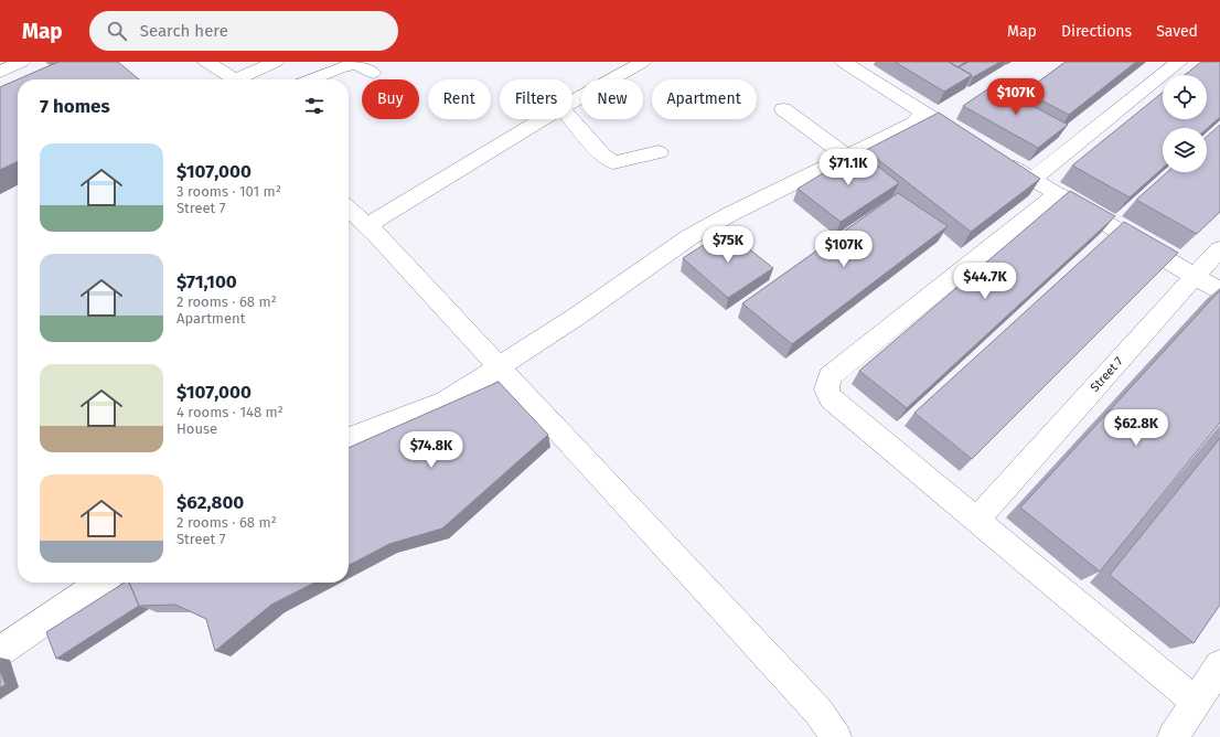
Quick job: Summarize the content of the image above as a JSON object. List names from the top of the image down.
{
  "streets": {
    "street": ["Street 7"]
  },
  "page": {
    "header": "Map",
    "search": "Search here",
    "nav": ["Map", "Directions", "Saved"],
    "price": [
      "$107K",
      "$71.1K",
      "$75K",
      "$107K",
      "$44.7K",
      "$62.8K",
      "$74.8K"
    ],
    "chip": [
      "Buy",
      "Rent",
      "Filters",
      "New",
      "Apartment"
    ],
    "heading": "7 homes",
    "list": [
      {
        "name": "$107,000",
        "note": "3 rooms · 101 m² · Street 7"
      },
      {
        "name": "$71,100",
        "note": "2 rooms · 68 m² · Apartment"
      },
      {
        "name": "$107,000",
        "note": "4 rooms · 148 m² · House"
      },
      {
        "name": "$62,800",
        "note": "2 rooms · 68 m² · Street 7"
      }
    ]
  }
}
